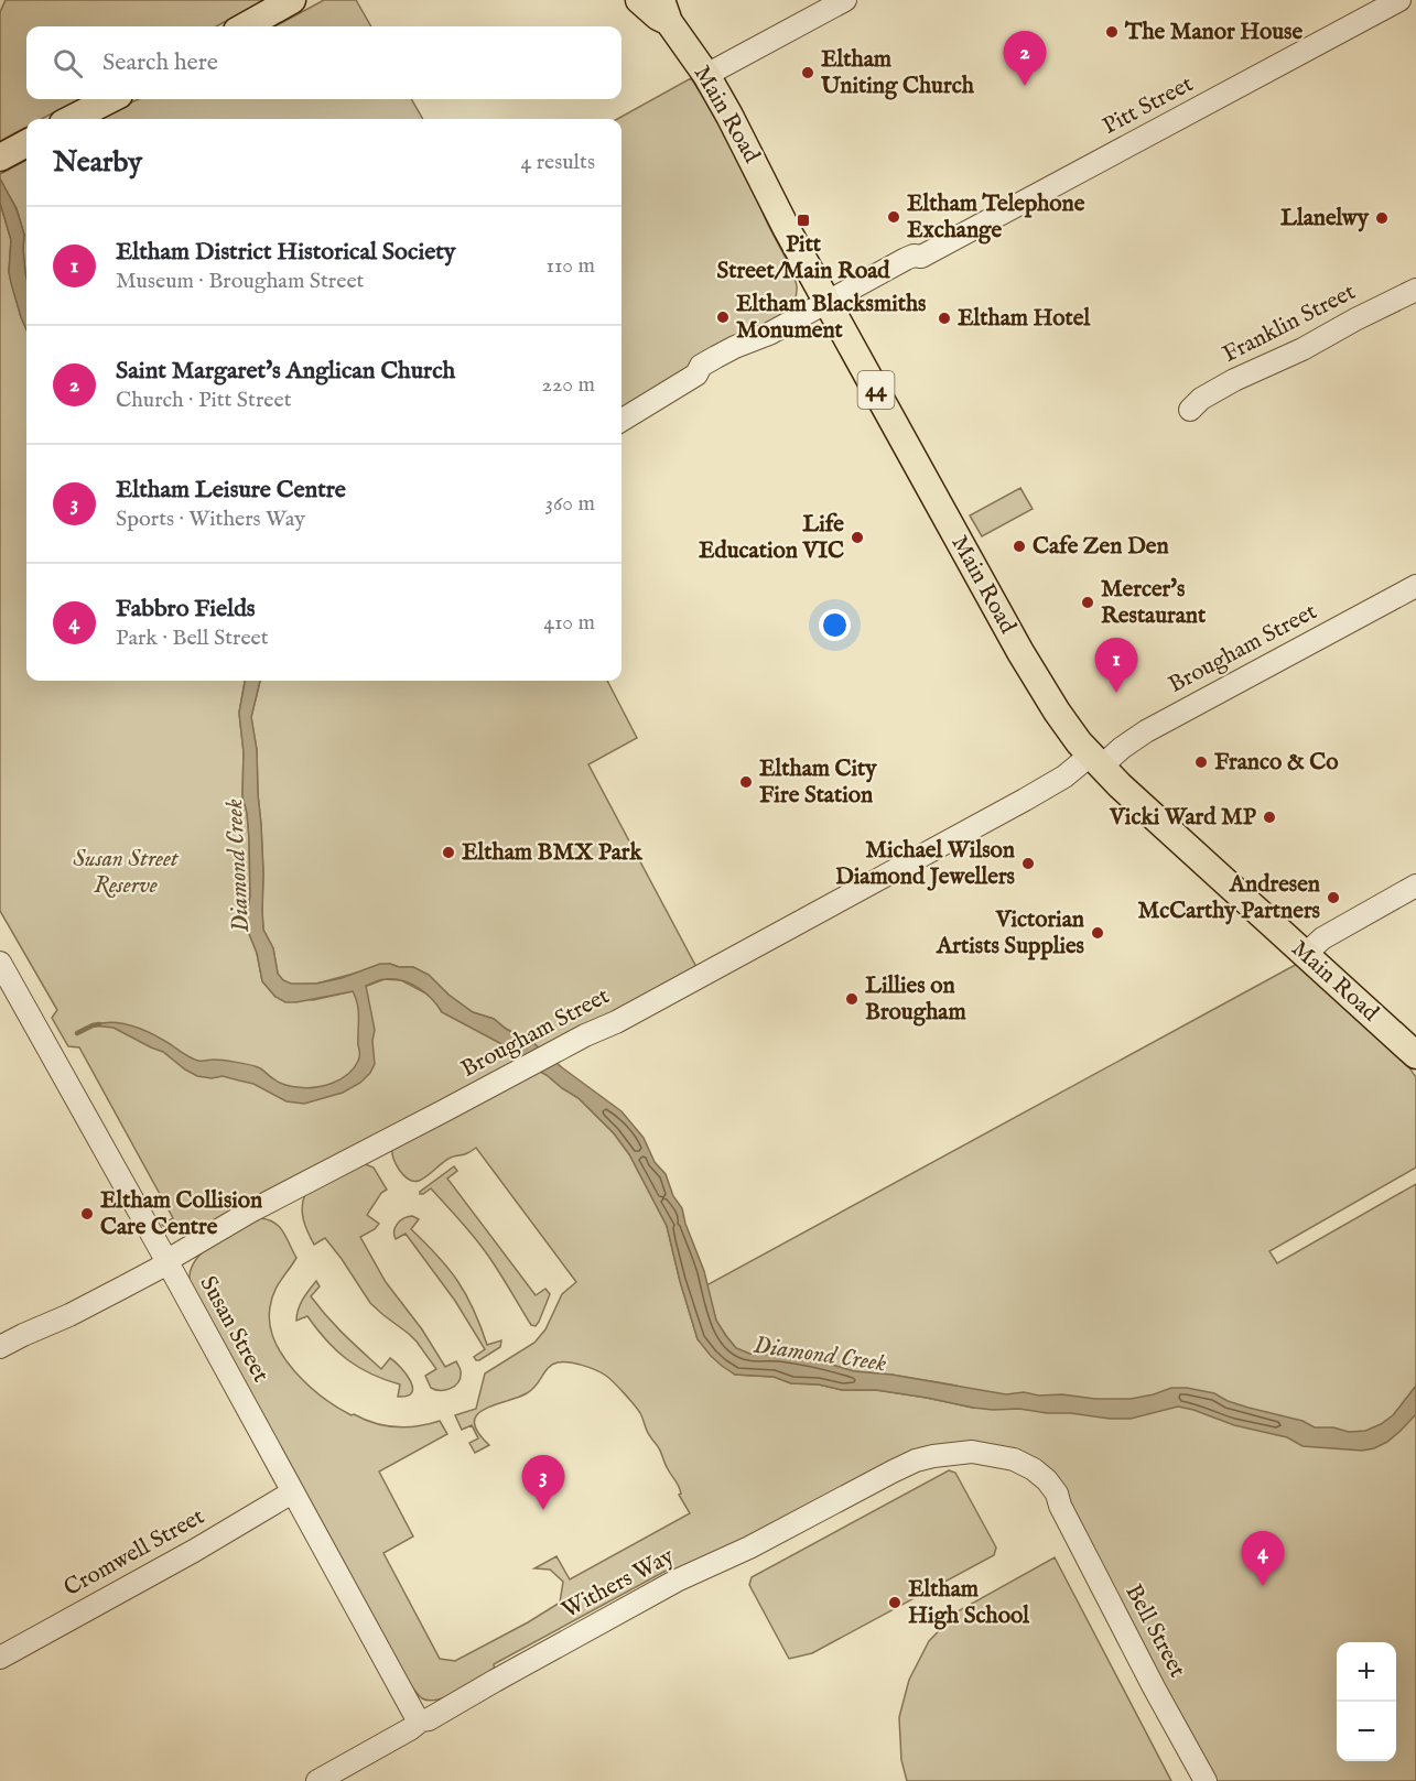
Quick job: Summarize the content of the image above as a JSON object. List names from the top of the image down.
{
  "streets": {
    "main road": ["Main Road", "44"],
    "street": [
      "Pitt Street",
      "Franklin Street",
      "Brougham Street",
      "Susan Street",
      "Cromwell Street",
      "Withers Way",
      "Bell Street"
    ]
  },
  "crossings": [
    ["Pitt Street", "Main Road"],
    ["Main Road", "Brougham Street"],
    ["Brougham Street", "Susan Street"],
    ["Susan Street", "Cromwell Street"],
    ["Susan Street", "Withers Way"],
    ["Withers Way", "Bell Street"]
  ],
  "water": ["Diamond Creek"],
  "parks": ["Susan Street Reserve"],
  "places": {
    "other": [
      "The Manor House",
      "Eltham Uniting Church",
      "Eltham Telephone Exchange",
      "Llanelwy",
      "Eltham Blacksmiths Monument",
      "Eltham Hotel",
      "Life Education VIC",
      "Cafe Zen Den",
      "Mercer's Restaurant",
      "Franco & Co",
      "Eltham City Fire Station",
      "Vicki Ward MP",
      "Eltham BMX Park",
      "Michael Wilson Diamond Jewellers",
      "Andresen McCarthy Partners",
      "Victorian Artists Supplies",
      "Lillies on Brougham",
      "Eltham Collision Care Centre",
      "Eltham High School"
    ],
    "transit": ["Pitt Street/Main Road"]
  },
  "page": {
    "search": "Search here",
    "pins": [
      "2",
      "1",
      "3",
      "4"
    ],
    "heading": ["Nearby", "4 results"],
    "list": [
      {
        "mark": "1",
        "name": "Eltham District Historical Society",
        "note": "Museum · Brougham Street",
        "value": "110 m"
      },
      {
        "mark": "2",
        "name": "Saint Margaret's Anglican Church",
        "note": "Church · Pitt Street",
        "value": "220 m"
      },
      {
        "mark": "3",
        "name": "Eltham Leisure Centre",
        "note": "Sports · Withers Way",
        "value": "360 m"
      },
      {
        "mark": "4",
        "name": "Fabbro Fields",
        "note": "Park · Bell Street",
        "value": "410 m"
      }
    ],
    "map_buttons": ["+", "−"]
  }
}
